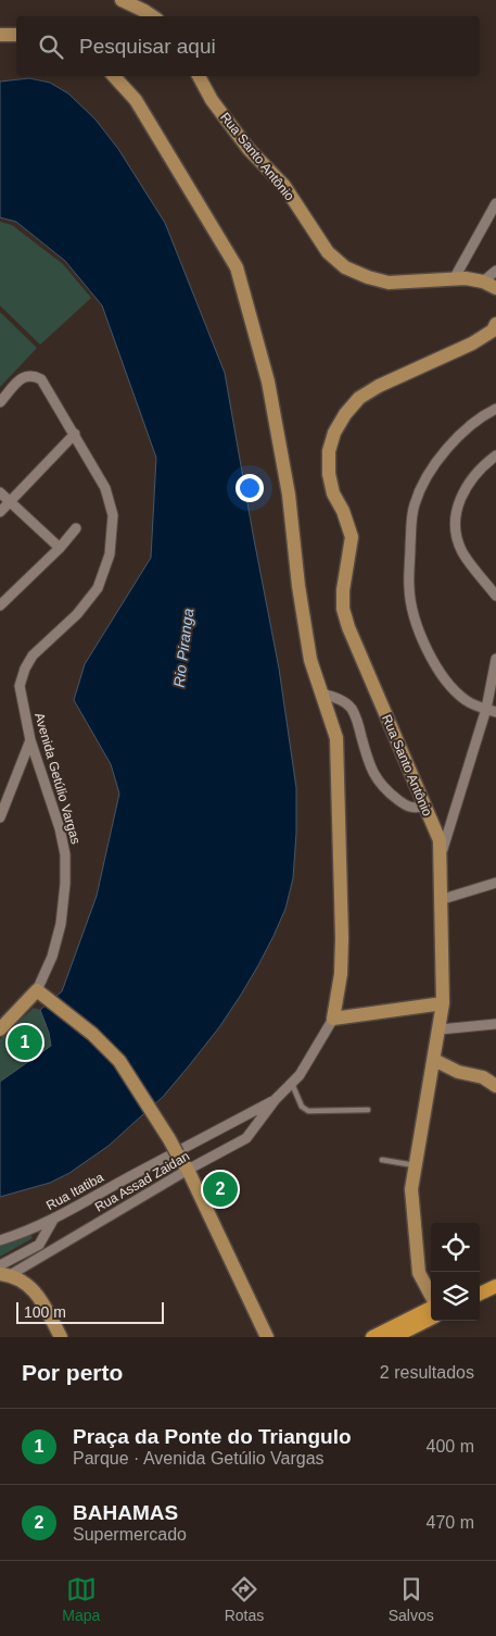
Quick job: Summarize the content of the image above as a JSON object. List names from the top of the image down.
{
  "streets": {
    "main road": ["Rua Santo Antônio"],
    "street": ["Avenida Getúlio Vargas", "Rua Assad Zaidan", "Rua Itatiba"]
  },
  "crossings": [
    ["Rua Assad Zaidan", "Rua Itatiba"]
  ],
  "water": ["Rio Piranga"],
  "scale_bar": "100 m",
  "page": {
    "search": "Pesquisar aqui",
    "pins": ["1", "2"],
    "scale": "100 m",
    "heading": ["Por perto", "2 resultados"],
    "list": [
      {
        "mark": "1",
        "name": "Praça da Ponte do Triangulo",
        "note": "Parque · Avenida Getúlio Vargas",
        "value": "400 m"
      },
      {
        "mark": "2",
        "name": "BAHAMAS",
        "note": "Supermercado",
        "value": "470 m"
      }
    ],
    "nav": ["Mapa", "Rotas", "Salvos"]
  }
}
